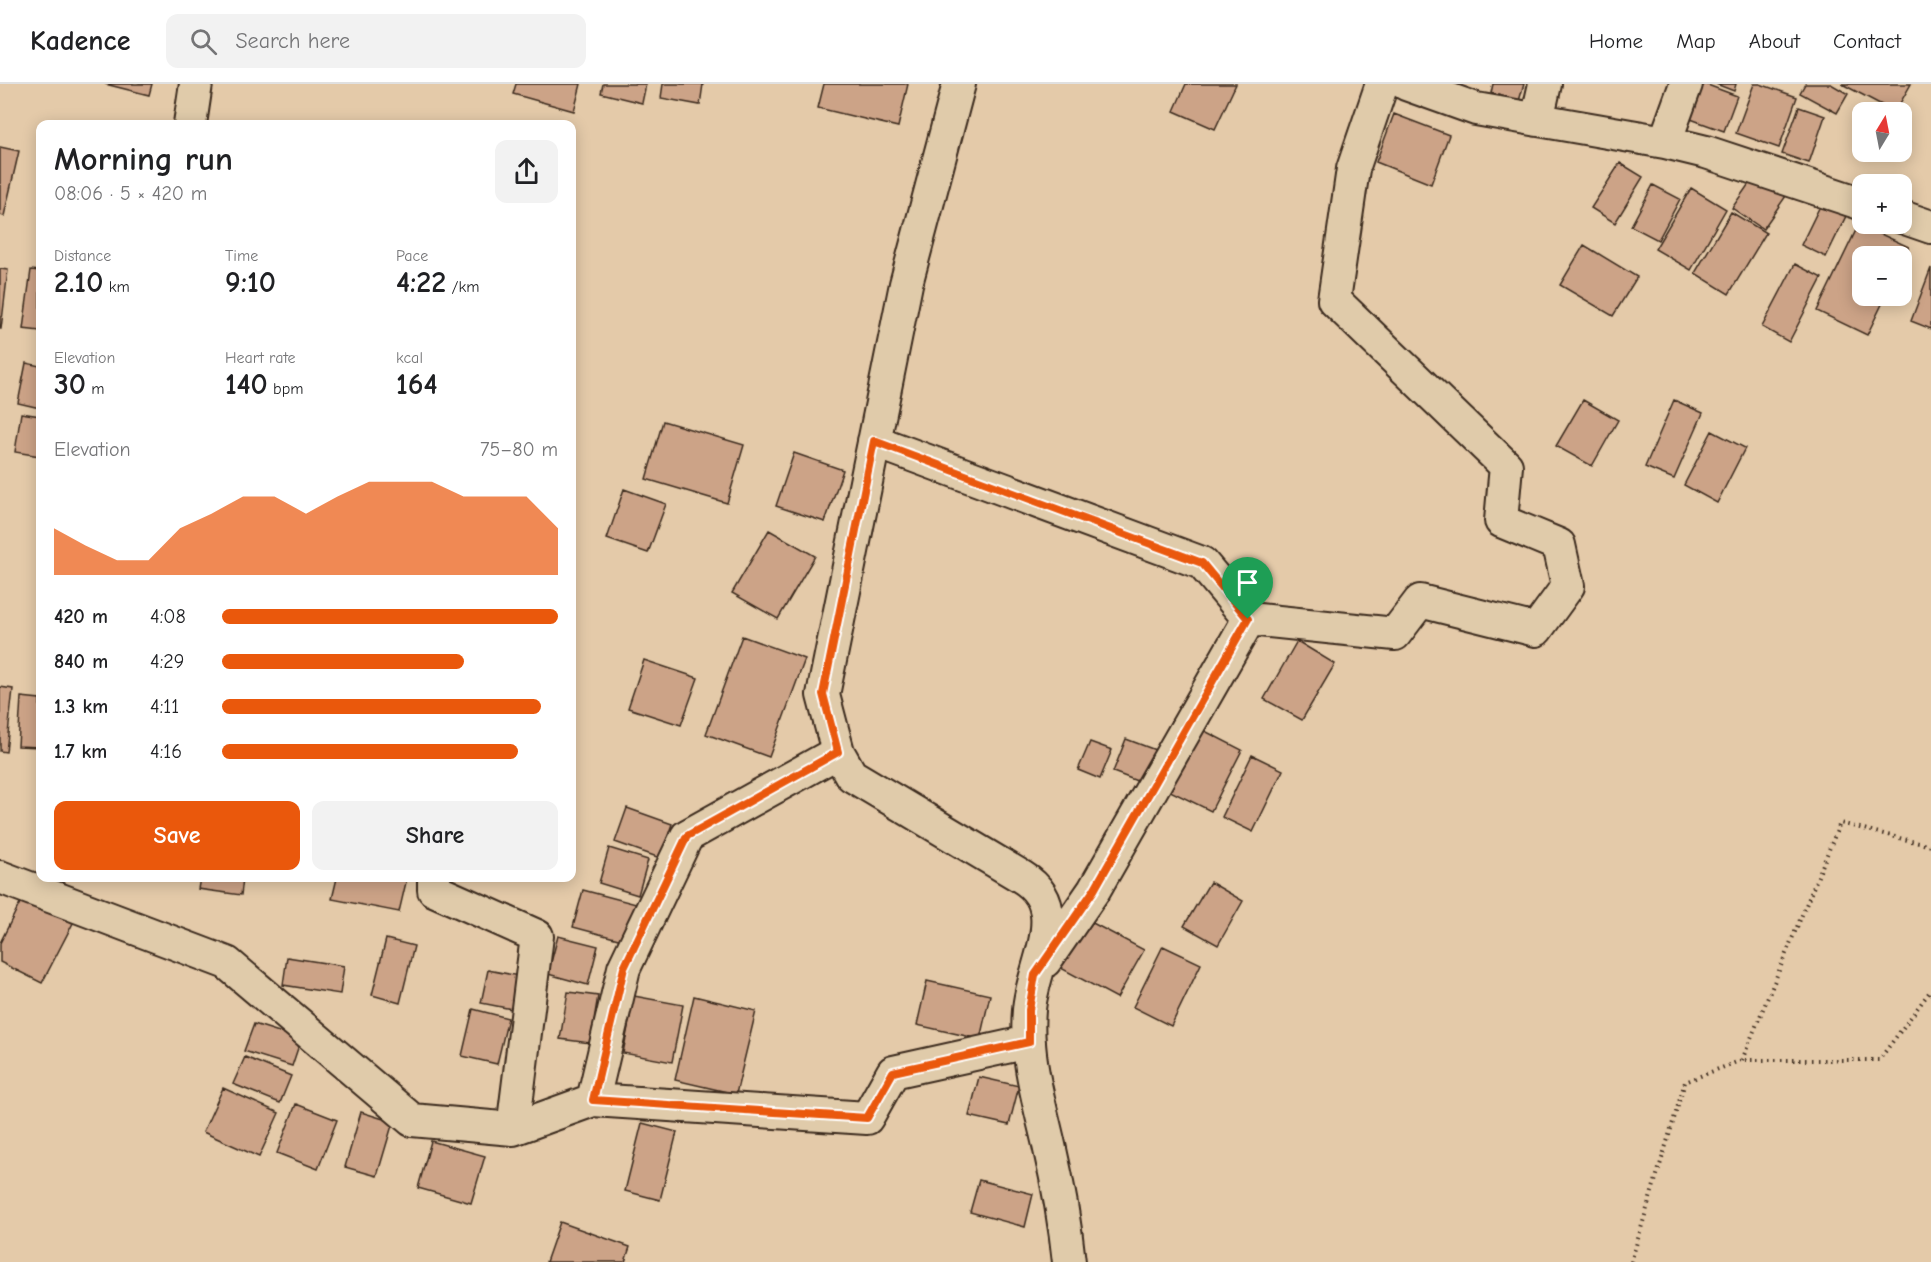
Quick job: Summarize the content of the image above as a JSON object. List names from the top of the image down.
{
  "north": "top",
  "page": {
    "header": "Kadence",
    "search": "Search here",
    "nav": [
      "Home",
      "Map",
      "About",
      "Contact"
    ],
    "map_buttons": ["+", "−"],
    "heading": ["Morning run", "08:06 · 5 × 420 m"],
    "stats": [
      ["Distance", "2.10 km"],
      ["Time", "9:10"],
      ["Pace", "4:22 /km"],
      ["Elevation", "30 m"],
      ["Heart rate", "140 bpm"],
      ["kcal", "164"]
    ],
    "chart": ["Elevation", "75–80 m"],
    "list": [
      {
        "name": "420 m",
        "note": "4:08"
      },
      {
        "name": "840 m",
        "note": "4:29"
      },
      {
        "name": "1.3 km",
        "note": "4:11"
      },
      {
        "name": "1.7 km",
        "note": "4:16"
      }
    ],
    "buttons": ["Save", "Share"]
  }
}
